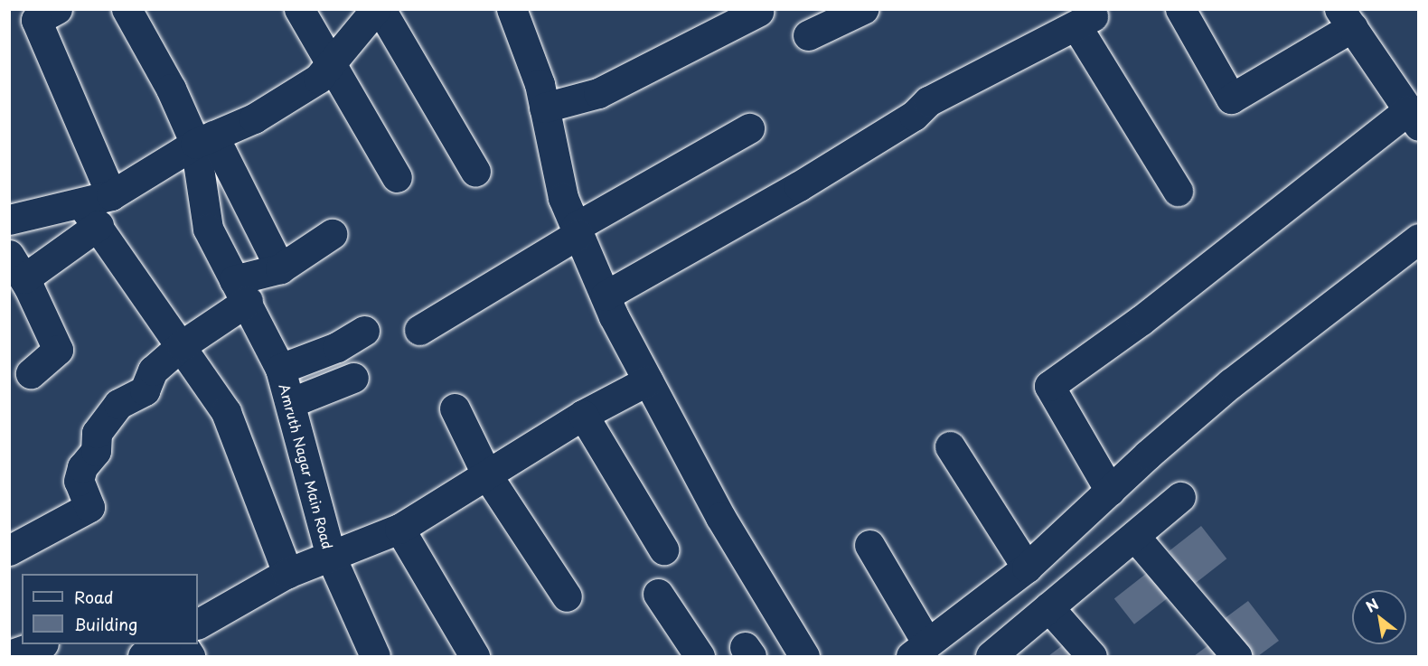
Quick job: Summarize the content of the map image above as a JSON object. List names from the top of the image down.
{
  "streets": {
    "street": ["Amruth Nagar Main Road"]
  },
  "legend": ["Road", "Building"],
  "north": "top left"
}
